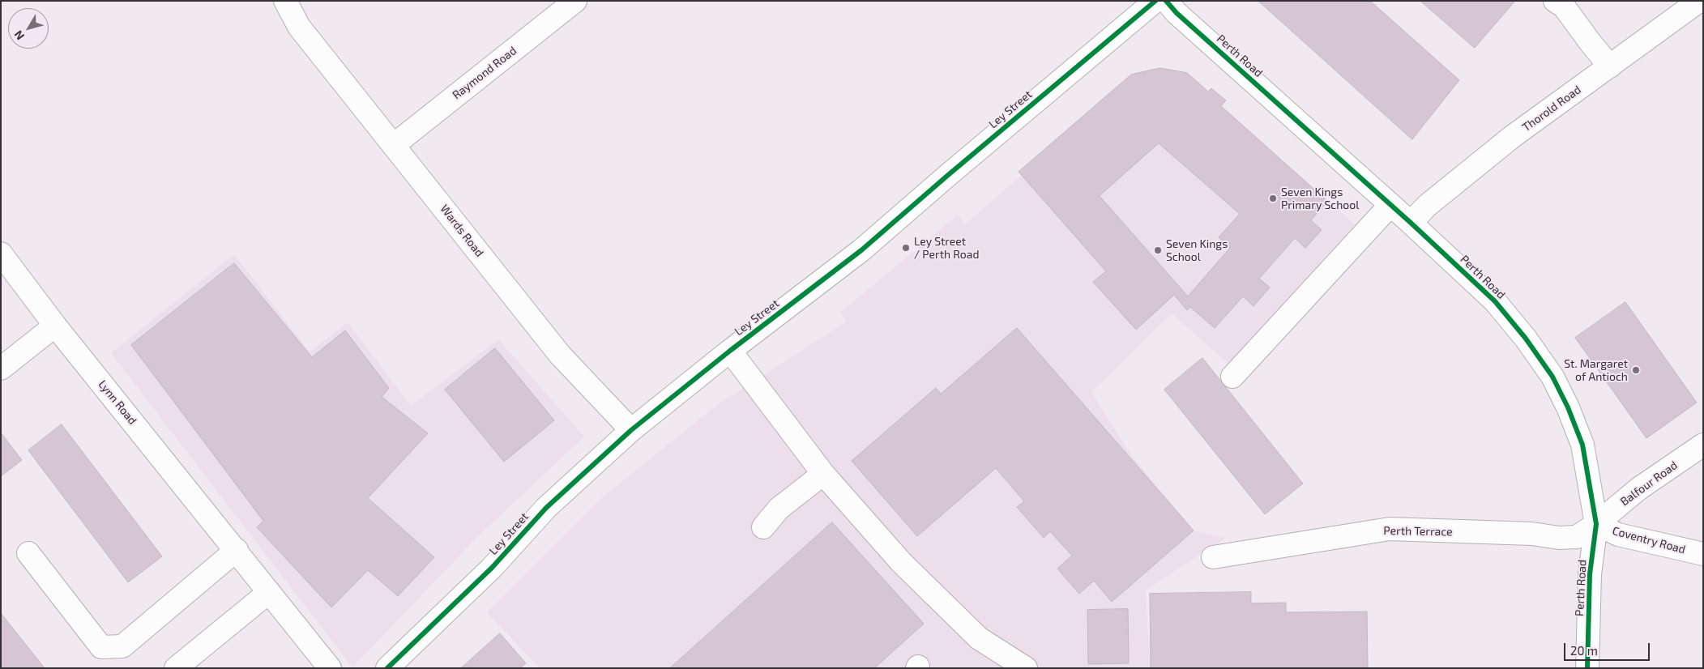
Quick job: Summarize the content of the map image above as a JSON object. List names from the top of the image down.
{
  "streets": {
    "street": [
      "Perth Road",
      "Raymond Road",
      "Thorold Road",
      "Ley Street",
      "Wards Road",
      "Lynn Road",
      "Balfour Road",
      "Perth Terrace",
      "Coventry Road"
    ]
  },
  "crossings": [
    ["Perth Road", "Thorold Road"],
    ["Perth Road", "Balfour Road"],
    ["Perth Road", "Perth Terrace"],
    ["Perth Road", "Coventry Road"],
    ["Raymond Road", "Wards Road"],
    ["Ley Street", "Wards Road"],
    ["Balfour Road", "Perth Terrace"],
    ["Balfour Road", "Coventry Road"],
    ["Perth Terrace", "Coventry Road"]
  ],
  "places": [
    "Seven Kings Primary School",
    "Ley Street / Perth Road",
    "Seven Kings School",
    "St. Margaret of Antioch"
  ],
  "scale_bar": "20 m",
  "north": "bottom left"
}
